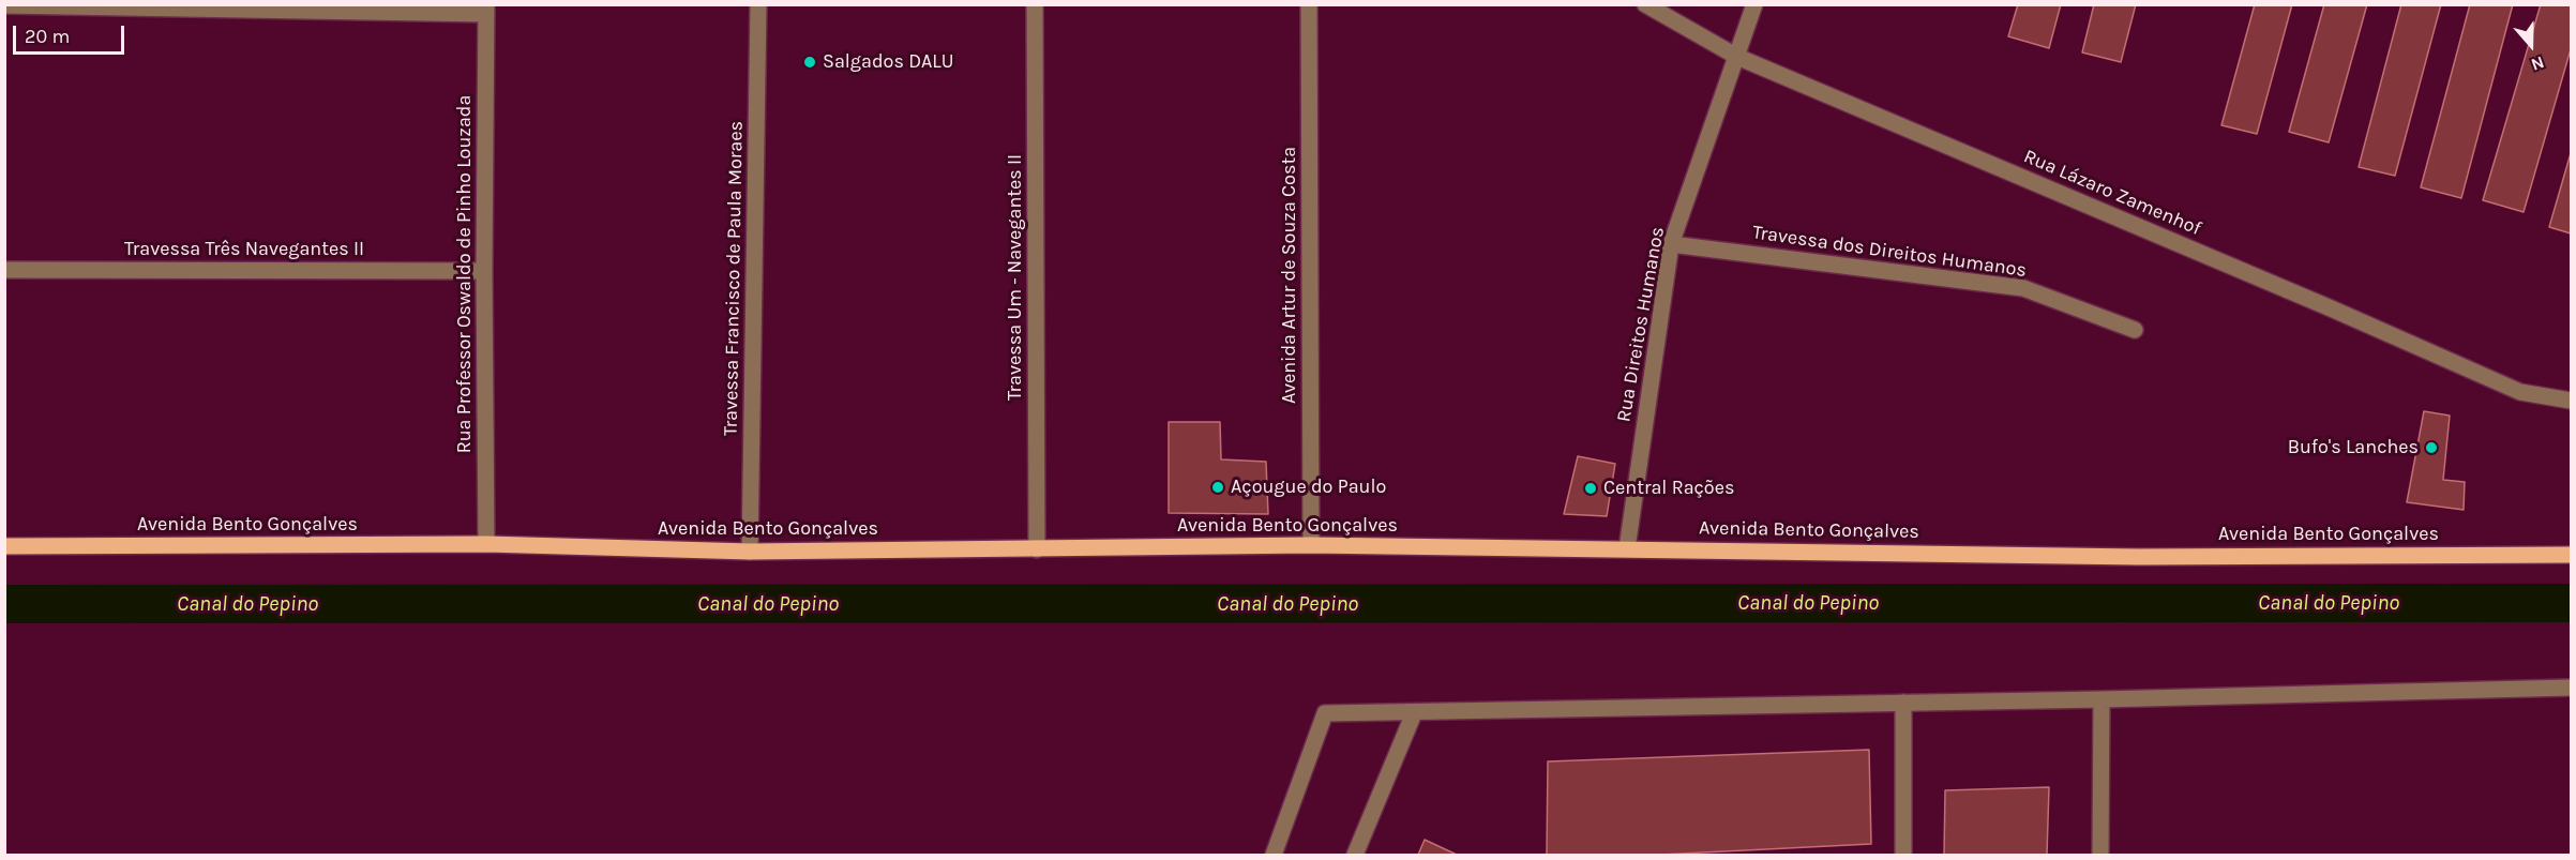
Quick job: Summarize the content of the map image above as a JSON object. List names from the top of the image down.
{
  "streets": {
    "main road": ["Avenida Bento Gonçalves"],
    "street": [
      "Rua Lázaro Zamenhof",
      "Travessa Três Navegantes II",
      "Travessa dos Direitos Humanos",
      "Rua Professor Oswaldo de Pinho Louzada",
      "Avenida Artur de Souza Costa",
      "Travessa Um - Navegantes II",
      "Travessa Francisco de Paula Moraes",
      "Rua Direitos Humanos"
    ]
  },
  "crossings": [
    ["Rua Lázaro Zamenhof", "Rua Direitos Humanos"],
    ["Travessa Três Navegantes II", "Rua Professor Oswaldo de Pinho Louzada"],
    ["Travessa dos Direitos Humanos", "Rua Direitos Humanos"],
    ["Rua Professor Oswaldo de Pinho Louzada", "Avenida Bento Gonçalves"],
    ["Avenida Artur de Souza Costa", "Avenida Bento Gonçalves"],
    ["Travessa Um - Navegantes II", "Avenida Bento Gonçalves"],
    ["Travessa Francisco de Paula Moraes", "Avenida Bento Gonçalves"],
    ["Rua Direitos Humanos", "Avenida Bento Gonçalves"]
  ],
  "water": ["Canal do Pepino"],
  "places": [
    "Salgados DALU",
    "Bufo's Lanches",
    "Açougue do Paulo",
    "Central Rações"
  ],
  "scale_bar": "20 m",
  "north": "bottom"
}
